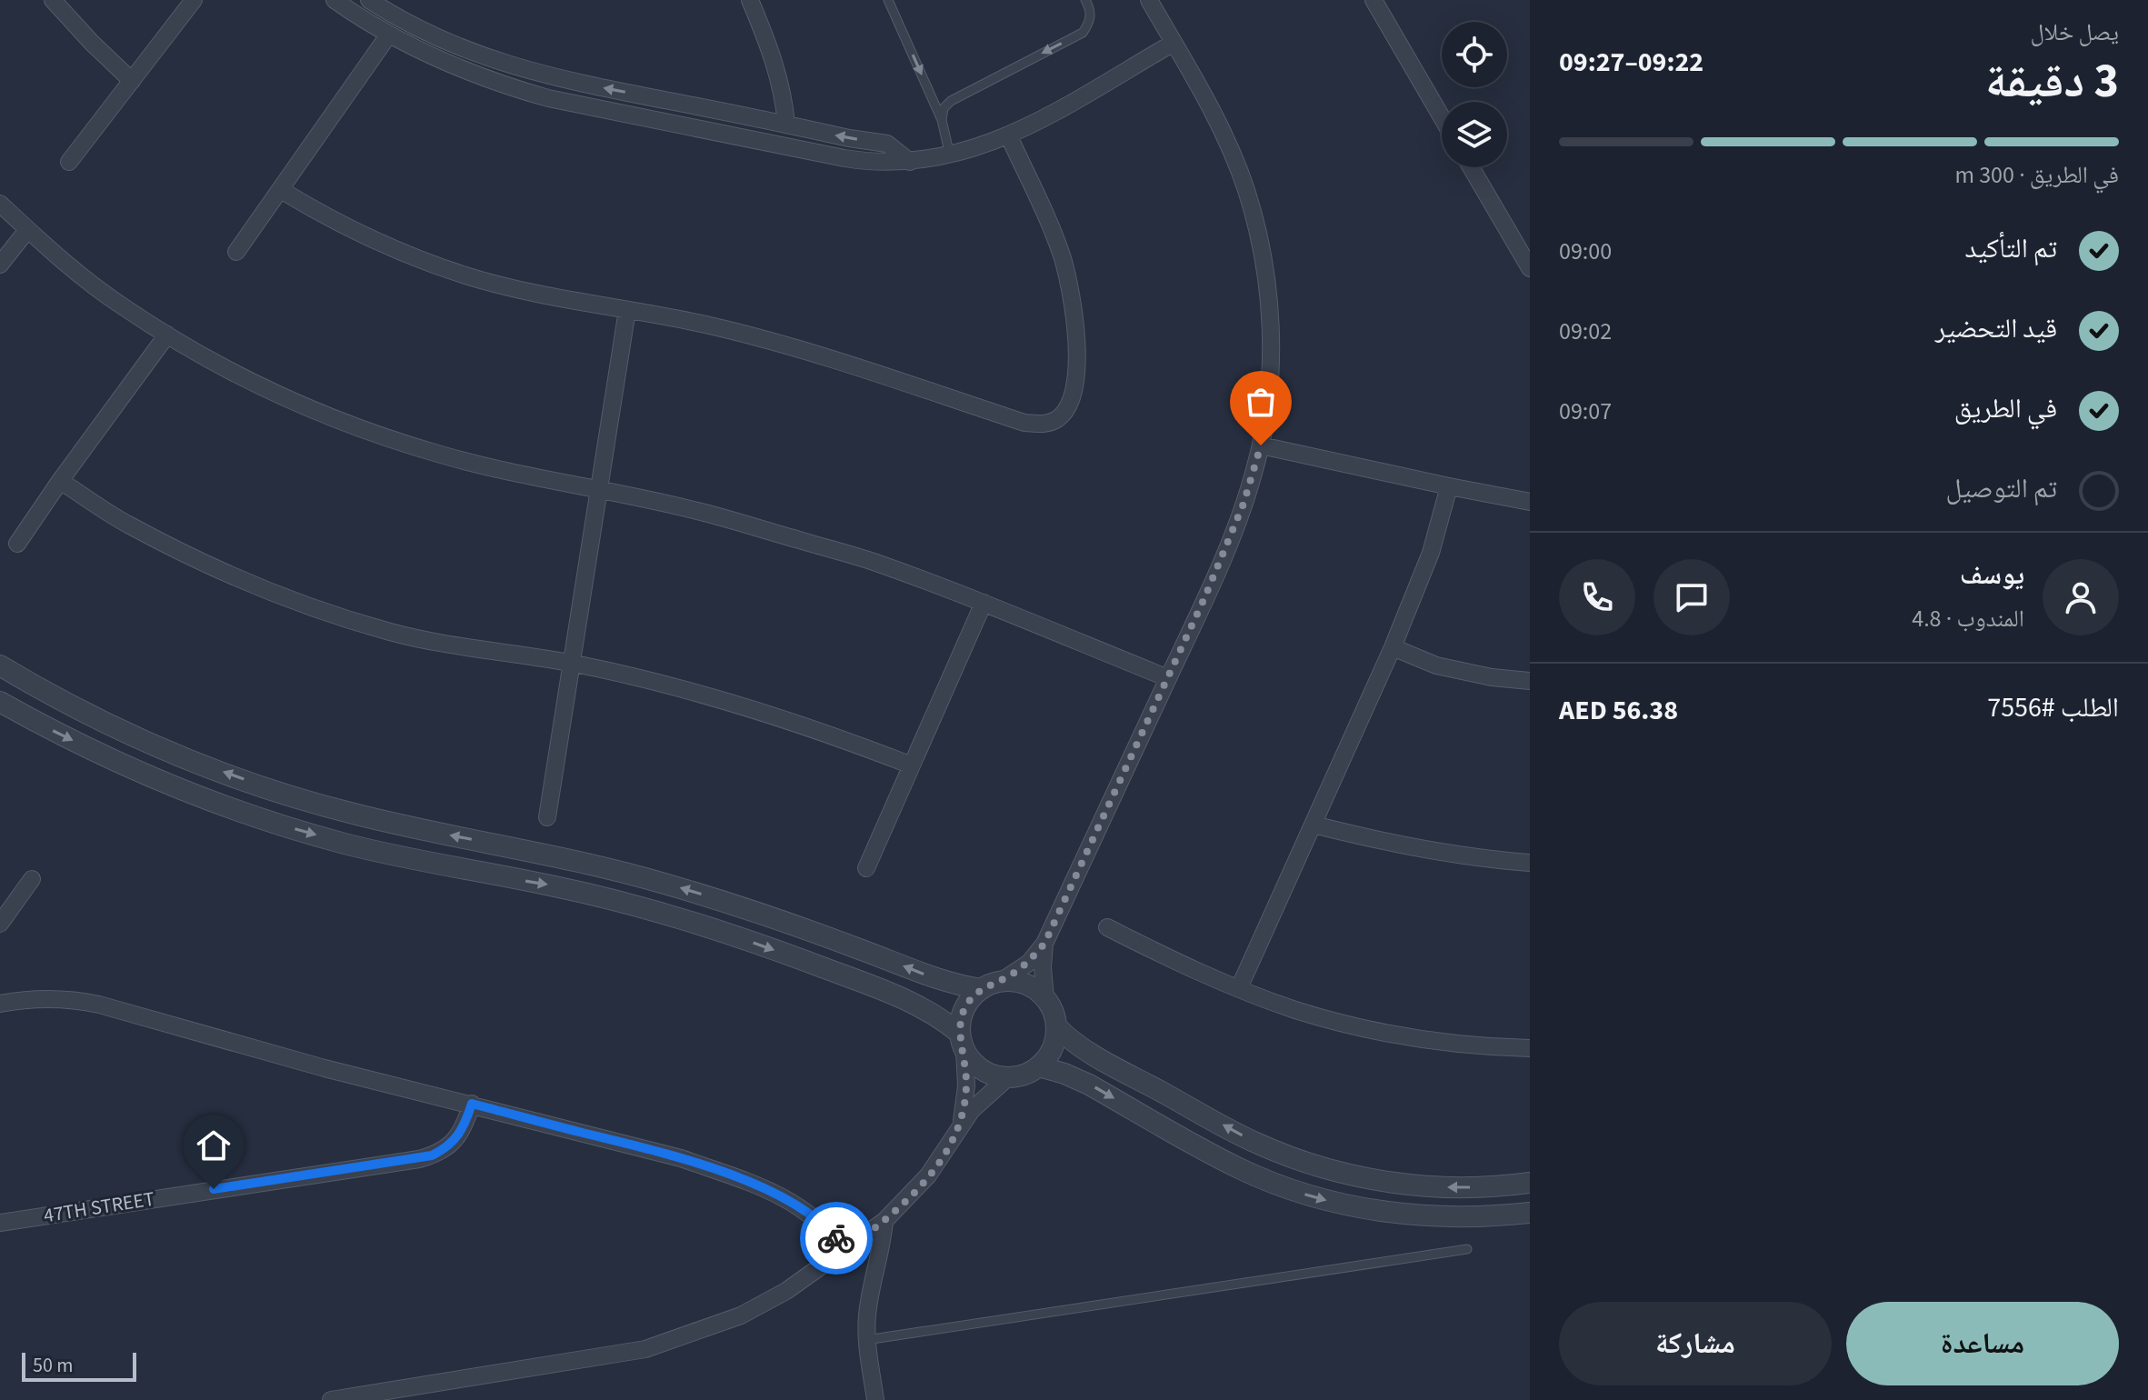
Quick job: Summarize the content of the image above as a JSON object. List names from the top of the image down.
{
  "streets": {
    "street": ["47TH STREET"]
  },
  "scale_bar": "50 m",
  "page": {
    "heading": ["3 دقيقة", "يصل خلال", "09:22–09:27"],
    "panel": [
      "يوسف",
      "المندوب · 4.8",
      "الطلب #7556",
      "AED 56.38"
    ],
    "bar": "في الطريق · 300 m",
    "list": [
      ["تم التأكيد", "09:00"],
      ["قيد التحضير", "09:02"],
      ["في الطريق", "09:07"],
      "تم التوصيل"
    ],
    "buttons": ["مساعدة", "مشاركة"],
    "scale": "50 m"
  }
}
